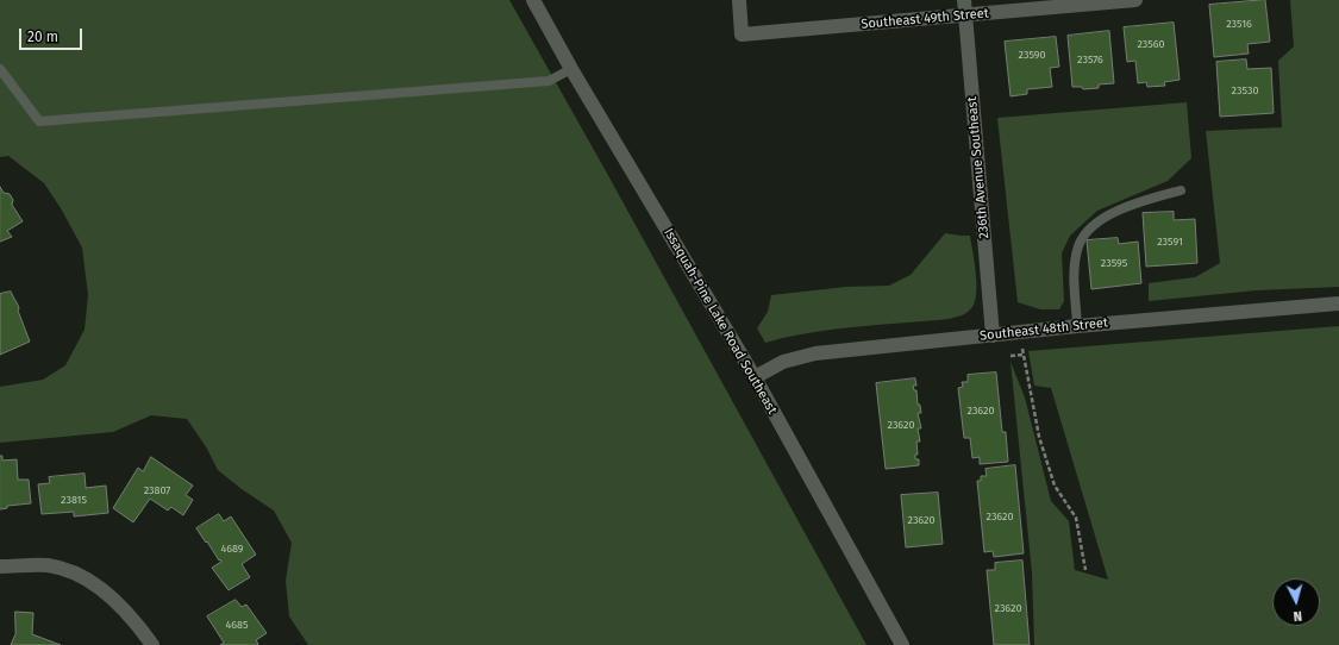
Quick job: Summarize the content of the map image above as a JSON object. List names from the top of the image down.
{
  "streets": {
    "street": [
      "Southeast 49th Street",
      "236th Avenue Southeast",
      "Issaquah-Pine Lake Road Southeast",
      "Southeast 48th Street"
    ]
  },
  "crossings": [
    ["Southeast 49th Street", "236th Avenue Southeast"],
    ["236th Avenue Southeast", "Southeast 48th Street"],
    ["Issaquah-Pine Lake Road Southeast", "Southeast 48th Street"]
  ],
  "house_numbers": [
    "23516",
    "23560",
    "23590",
    "23576",
    "23530",
    "23591",
    "23595",
    "23620",
    "23620",
    "23807",
    "23815",
    "23620",
    "23620",
    "4689",
    "23620",
    "4685"
  ],
  "scale_bar": "20 m",
  "north": "bottom"
}
